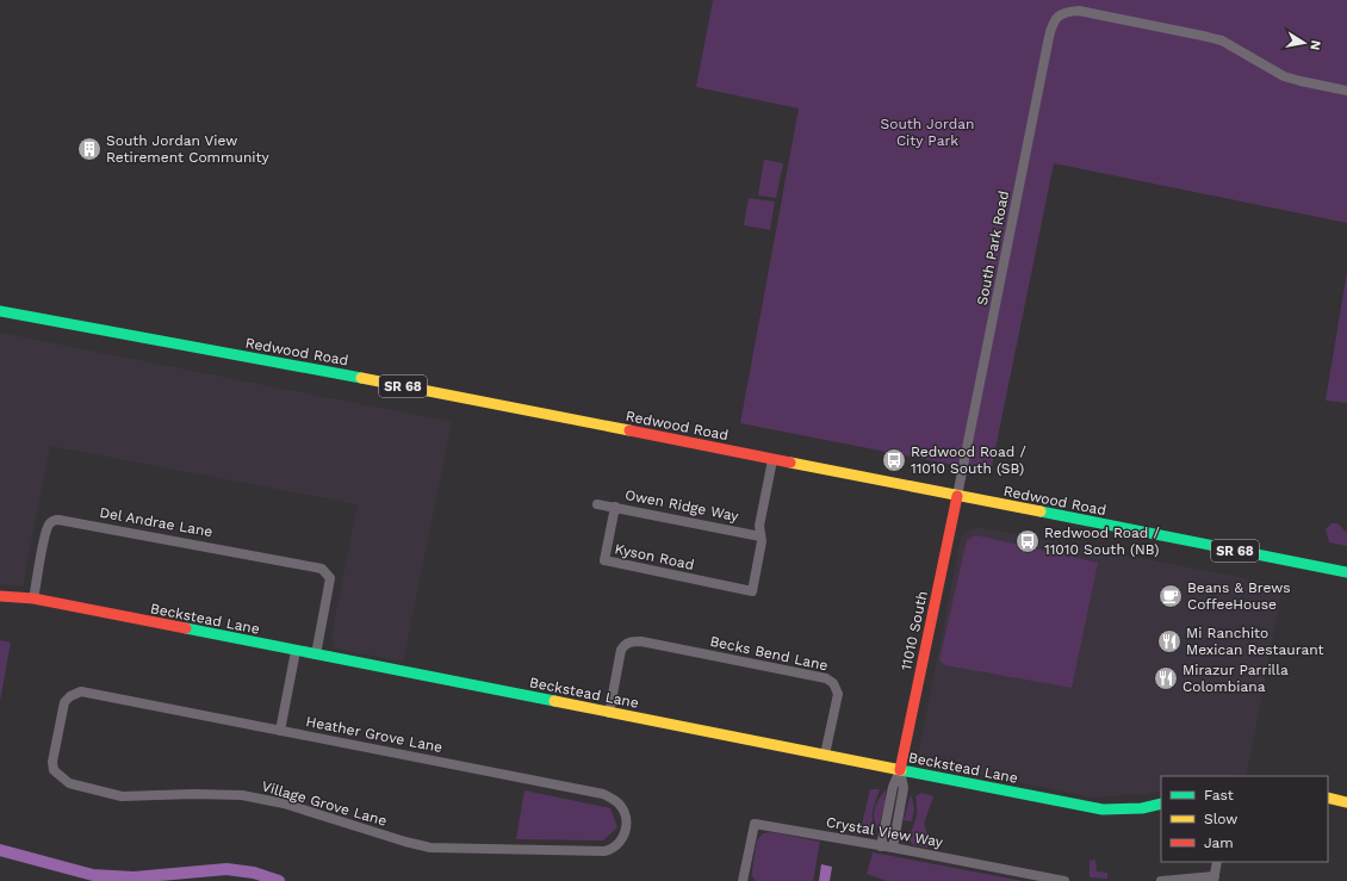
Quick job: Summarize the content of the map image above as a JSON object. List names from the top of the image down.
{
  "streets": {
    "street": [
      "South Park Road",
      "Redwood Road",
      "SR 68",
      "Owen Ridge Way",
      "Del Andrae Lane",
      "Kyson Road",
      "Beckstead Lane",
      "11010 South",
      "Becks Bend Lane",
      "Heather Grove Lane",
      "Village Grove Lane",
      "Crystal View Way"
    ]
  },
  "crossings": [
    ["South Park Road", "Redwood Road"],
    ["South Park Road", "11010 South"],
    ["Redwood Road", "11010 South"],
    ["Owen Ridge Way", "Kyson Road"],
    ["Del Andrae Lane", "Beckstead Lane"],
    ["Beckstead Lane", "11010 South"],
    ["Beckstead Lane", "Becks Bend Lane"],
    ["11010 South", "Crystal View Way"],
    ["Heather Grove Lane", "Village Grove Lane"]
  ],
  "parks": ["South Jordan City Park"],
  "places": {
    "building": ["South Jordan View Retirement Community"],
    "bus stop": ["Redwood Road / 11010 South (SB)", "Redwood Road / 11010 South (NB)"],
    "cafe": ["Beans & Brews CoffeeHouse"],
    "restaurant": ["Mi Ranchito Mexican Restaurant", "Mirazur Parrilla Colombiana"]
  },
  "legend": ["Fast", "Slow", "Jam"],
  "north": "right"
}
